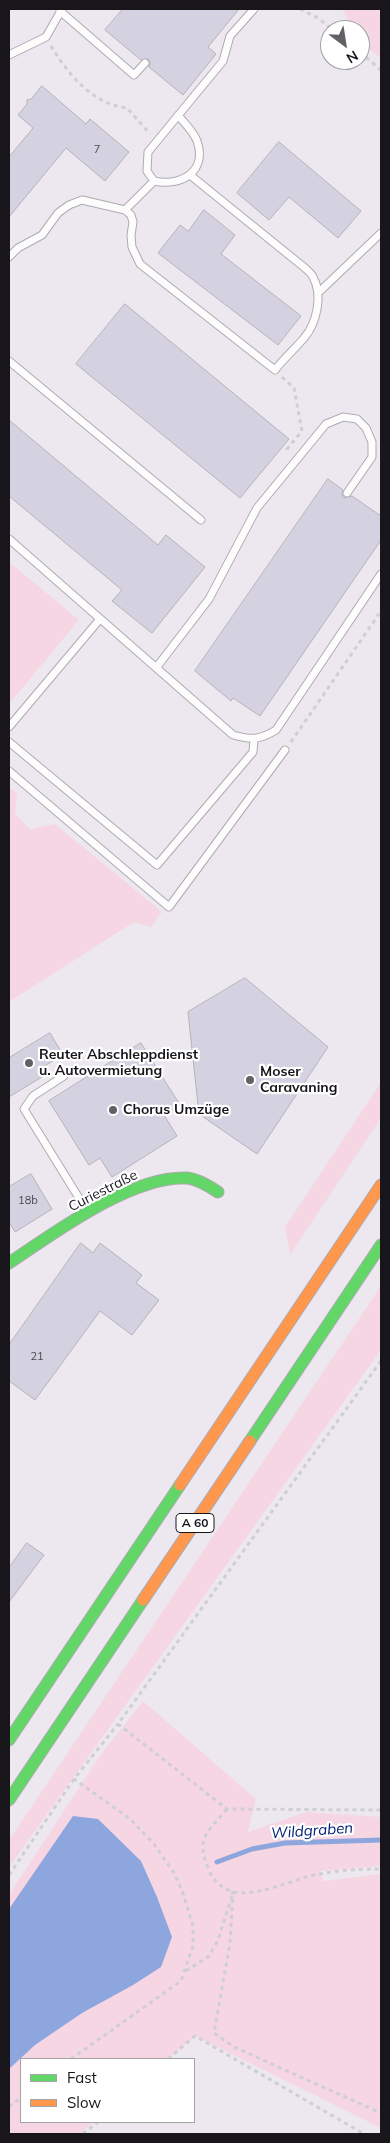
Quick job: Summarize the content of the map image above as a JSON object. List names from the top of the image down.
{
  "streets": {
    "main road": ["Curiestraße", "A 60"]
  },
  "water": ["Wildgraben"],
  "places": ["Reuter Abschleppdienst u. Autovermietung", "Moser Caravaning", "Chorus Umzüge"],
  "house_numbers": ["7", "18b", "21"],
  "legend": ["Fast", "Slow"],
  "north": "bottom right"
}
